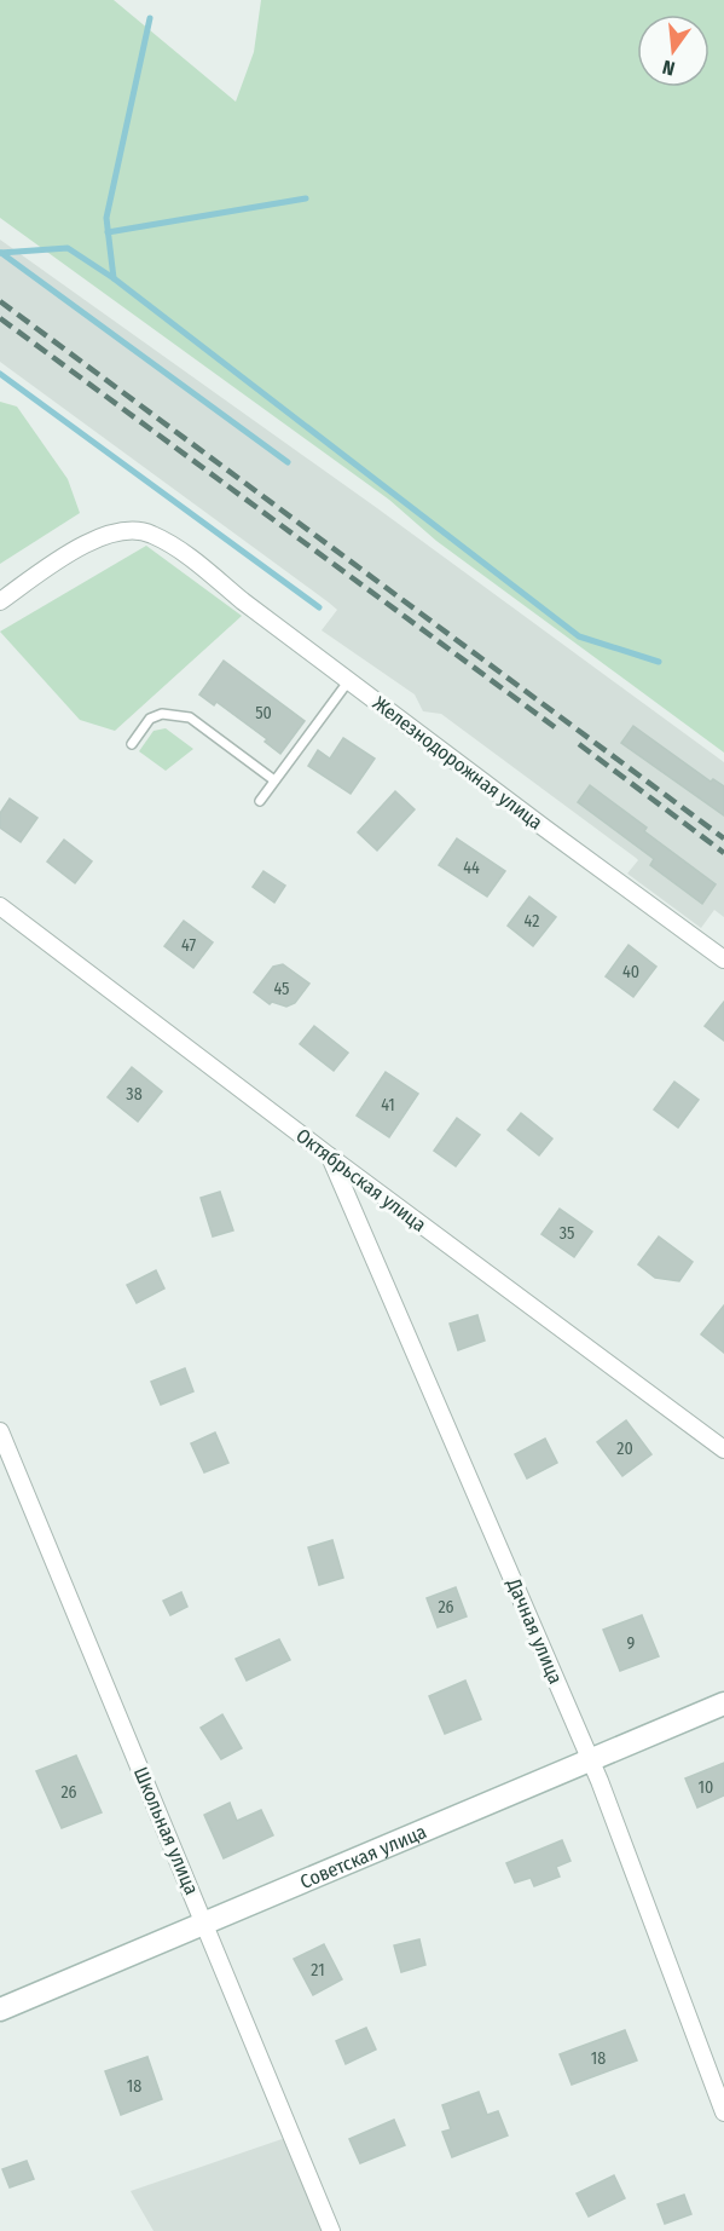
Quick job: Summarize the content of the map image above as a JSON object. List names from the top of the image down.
{
  "streets": {
    "main road": ["Советская улица"],
    "street": [
      "Железнодорожная улица",
      "Октябрьская улица",
      "Дачная улица",
      "Школьная улица"
    ]
  },
  "crossings": [
    ["Октябрьская улица", "Дачная улица"],
    ["Дачная улица", "Советская улица"],
    ["Школьная улица", "Советская улица"]
  ],
  "house_numbers": [
    "50",
    "44",
    "42",
    "47",
    "40",
    "45",
    "38",
    "41",
    "35",
    "20",
    "26",
    "9",
    "10",
    "26",
    "21",
    "18",
    "18"
  ],
  "north": "bottom"
}
